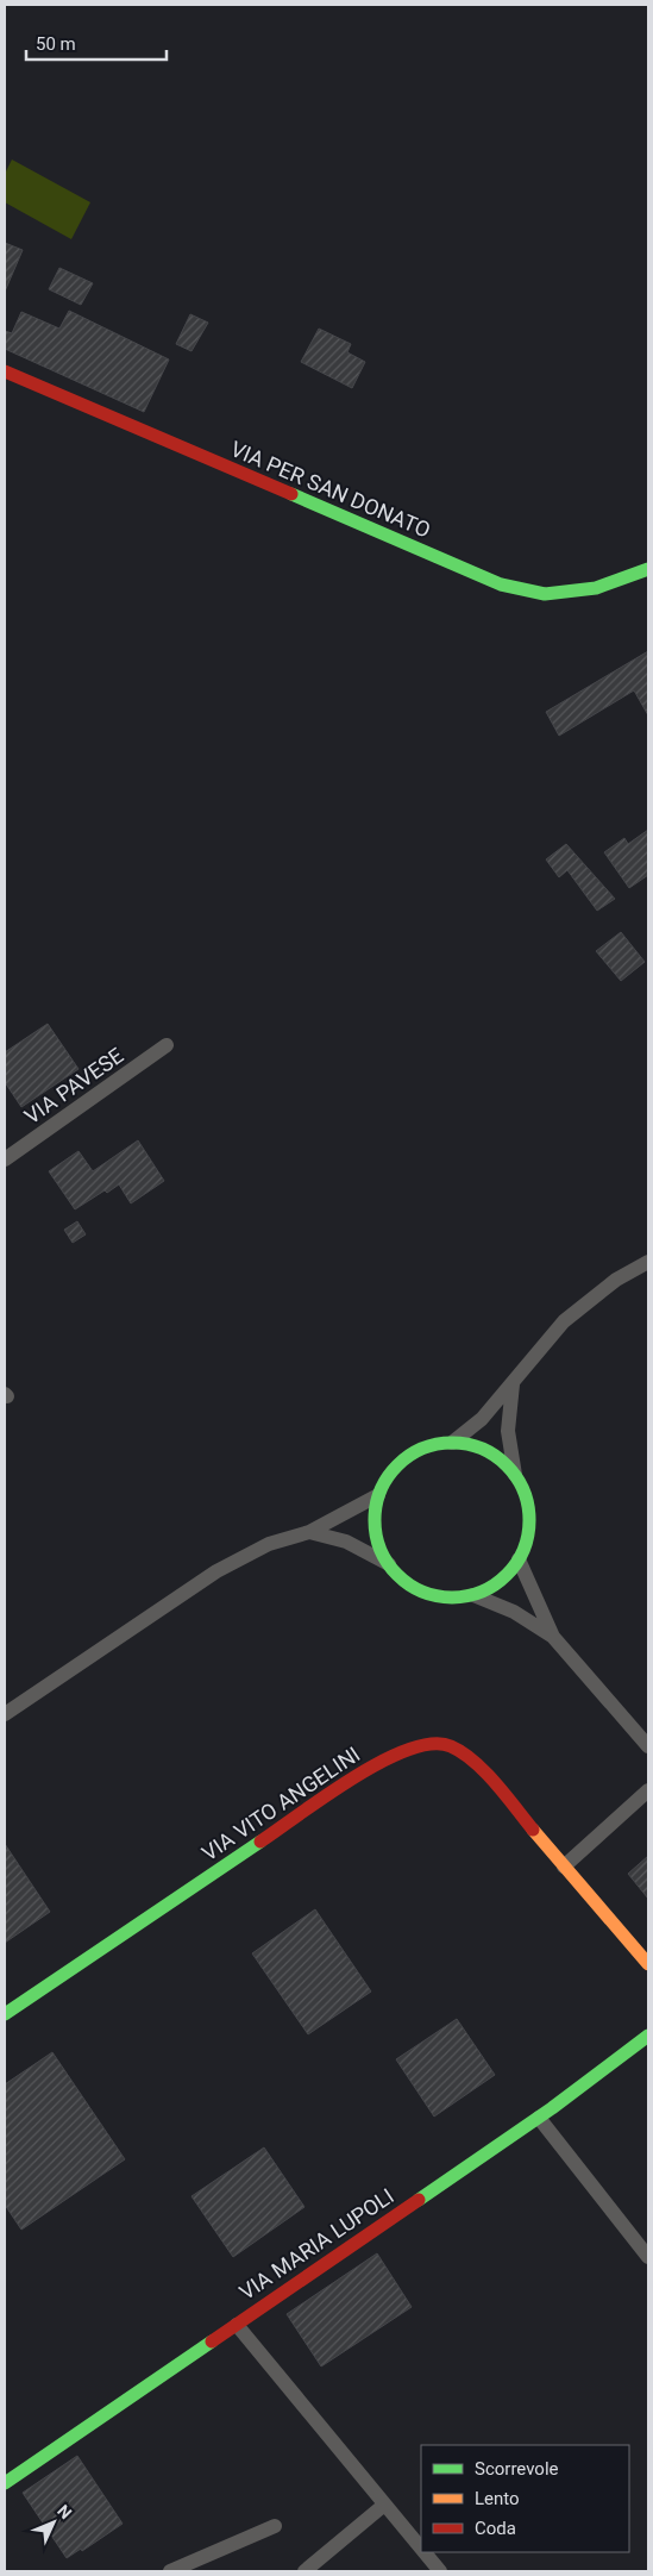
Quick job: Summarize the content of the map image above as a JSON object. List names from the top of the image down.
{
  "streets": {
    "street": [
      "VIA PER SAN DONATO",
      "VIA PAVESE",
      "VIA VITO ANGELINI",
      "VIA MARIA LUPOLI"
    ]
  },
  "legend": ["Scorrevole", "Lento", "Coda"],
  "scale_bar": "50 m",
  "north": "top right"
}
